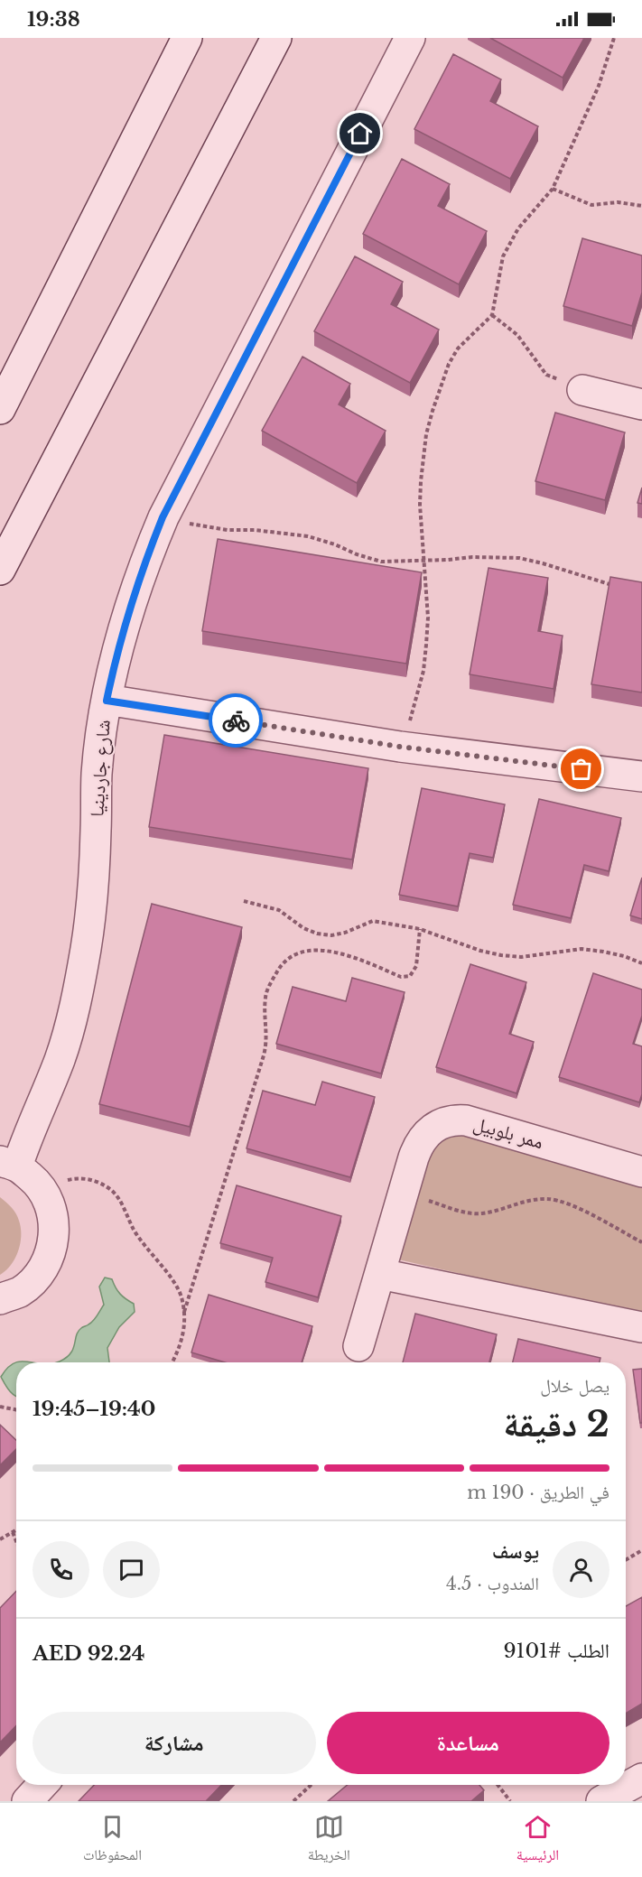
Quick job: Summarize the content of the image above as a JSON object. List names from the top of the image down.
{
  "streets": {
    "street": ["شارع جاردينيا", "ممر بلوبيل"]
  },
  "page": {
    "status": "19:38",
    "heading": ["2 دقيقة", "يصل خلال", "19:40–19:45"],
    "panel": [
      "يوسف",
      "المندوب · 4.5",
      "الطلب #9101",
      "AED 92.24"
    ],
    "bar": "في الطريق · 190 m",
    "buttons": ["مساعدة", "مشاركة"],
    "tabs": ["الرئيسية", "الخريطة", "المحفوظات"]
  }
}
